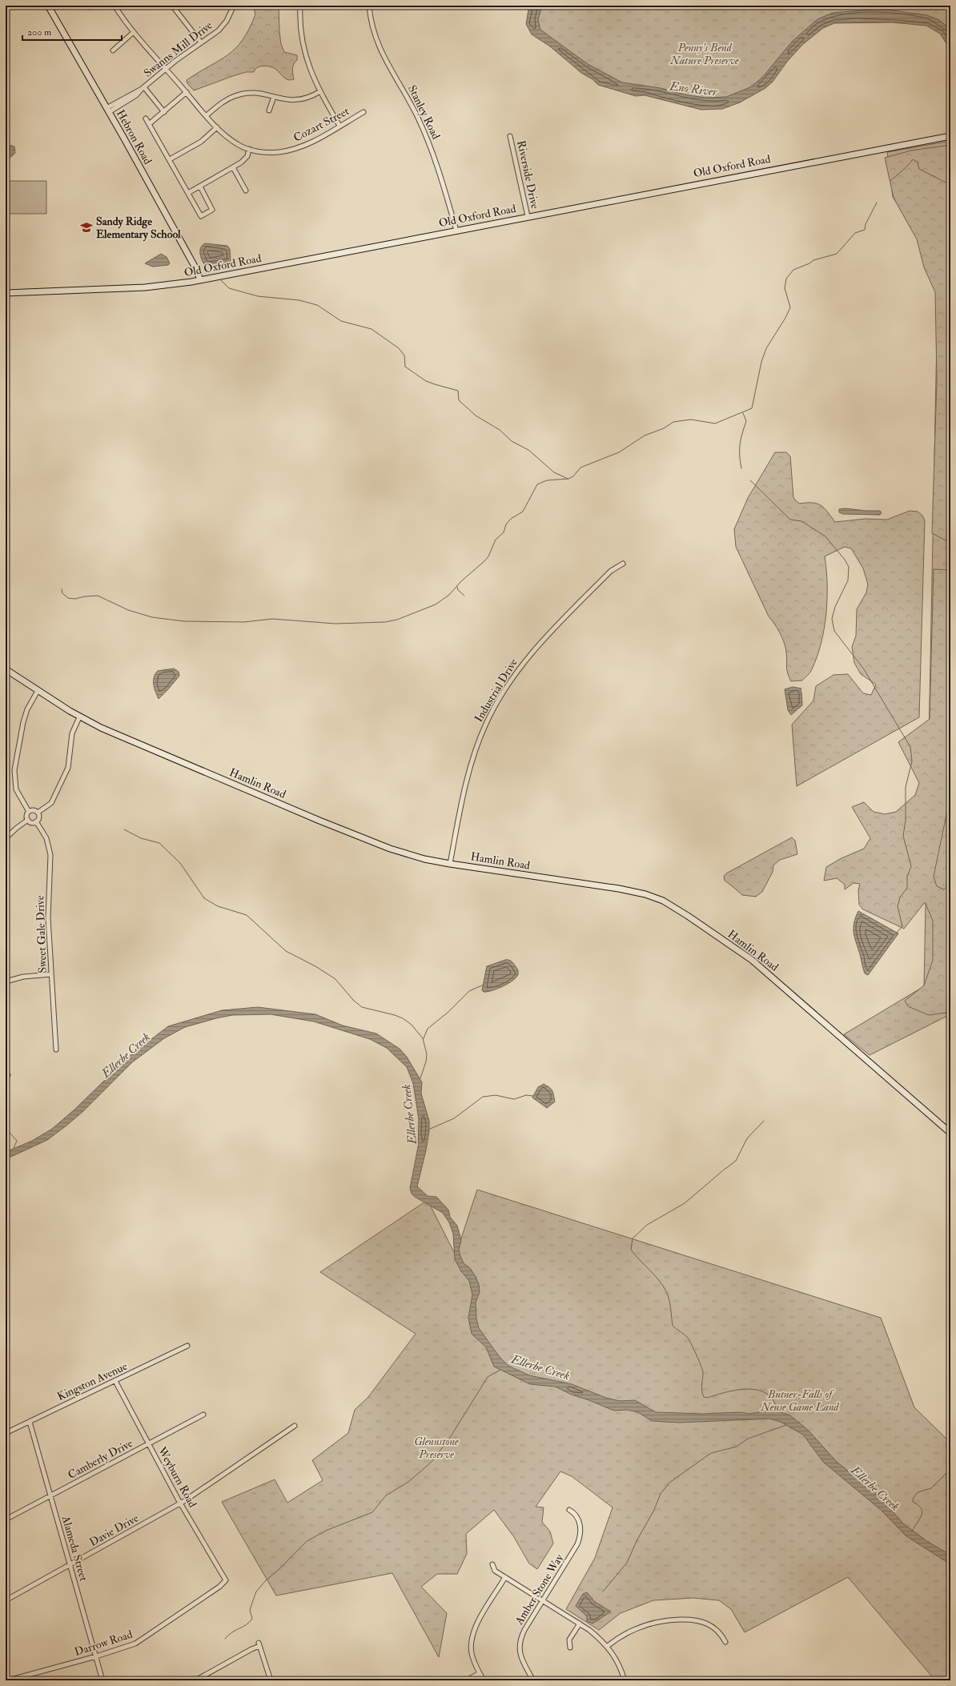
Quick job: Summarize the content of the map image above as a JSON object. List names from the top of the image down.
{
  "streets": {
    "street": [
      "Swanns Mill Drive",
      "Stanley Road",
      "Cozart Street",
      "Hebron Road",
      "Old Oxford Road",
      "Riverside Drive",
      "Industrial Drive",
      "Hamlin Road",
      "Sweet Gale Drive",
      "Kingston Avenue",
      "Camberly Drive",
      "Weyburn Road",
      "Davie Drive",
      "Alameda Street",
      "Amber Stone Way",
      "Darrow Road"
    ]
  },
  "crossings": [
    ["Swanns Mill Drive", "Cozart Street"],
    ["Swanns Mill Drive", "Hebron Road"],
    ["Stanley Road", "Old Oxford Road"],
    ["Hebron Road", "Old Oxford Road"],
    ["Old Oxford Road", "Riverside Drive"],
    ["Industrial Drive", "Hamlin Road"],
    ["Kingston Avenue", "Weyburn Road"],
    ["Kingston Avenue", "Alameda Street"],
    ["Camberly Drive", "Weyburn Road"],
    ["Camberly Drive", "Alameda Street"],
    ["Weyburn Road", "Davie Drive"],
    ["Weyburn Road", "Darrow Road"],
    ["Davie Drive", "Alameda Street"],
    ["Alameda Street", "Darrow Road"]
  ],
  "water": ["Eno River", "Ellerbe Creek"],
  "parks": ["Penny's Bend Nature Preserve", "Butner-Falls of Neuse Game Land", "Glennstone Preserve"],
  "places": {
    "school or university": ["Sandy Ridge Elementary School"]
  },
  "scale_bar": "200 m"
}
